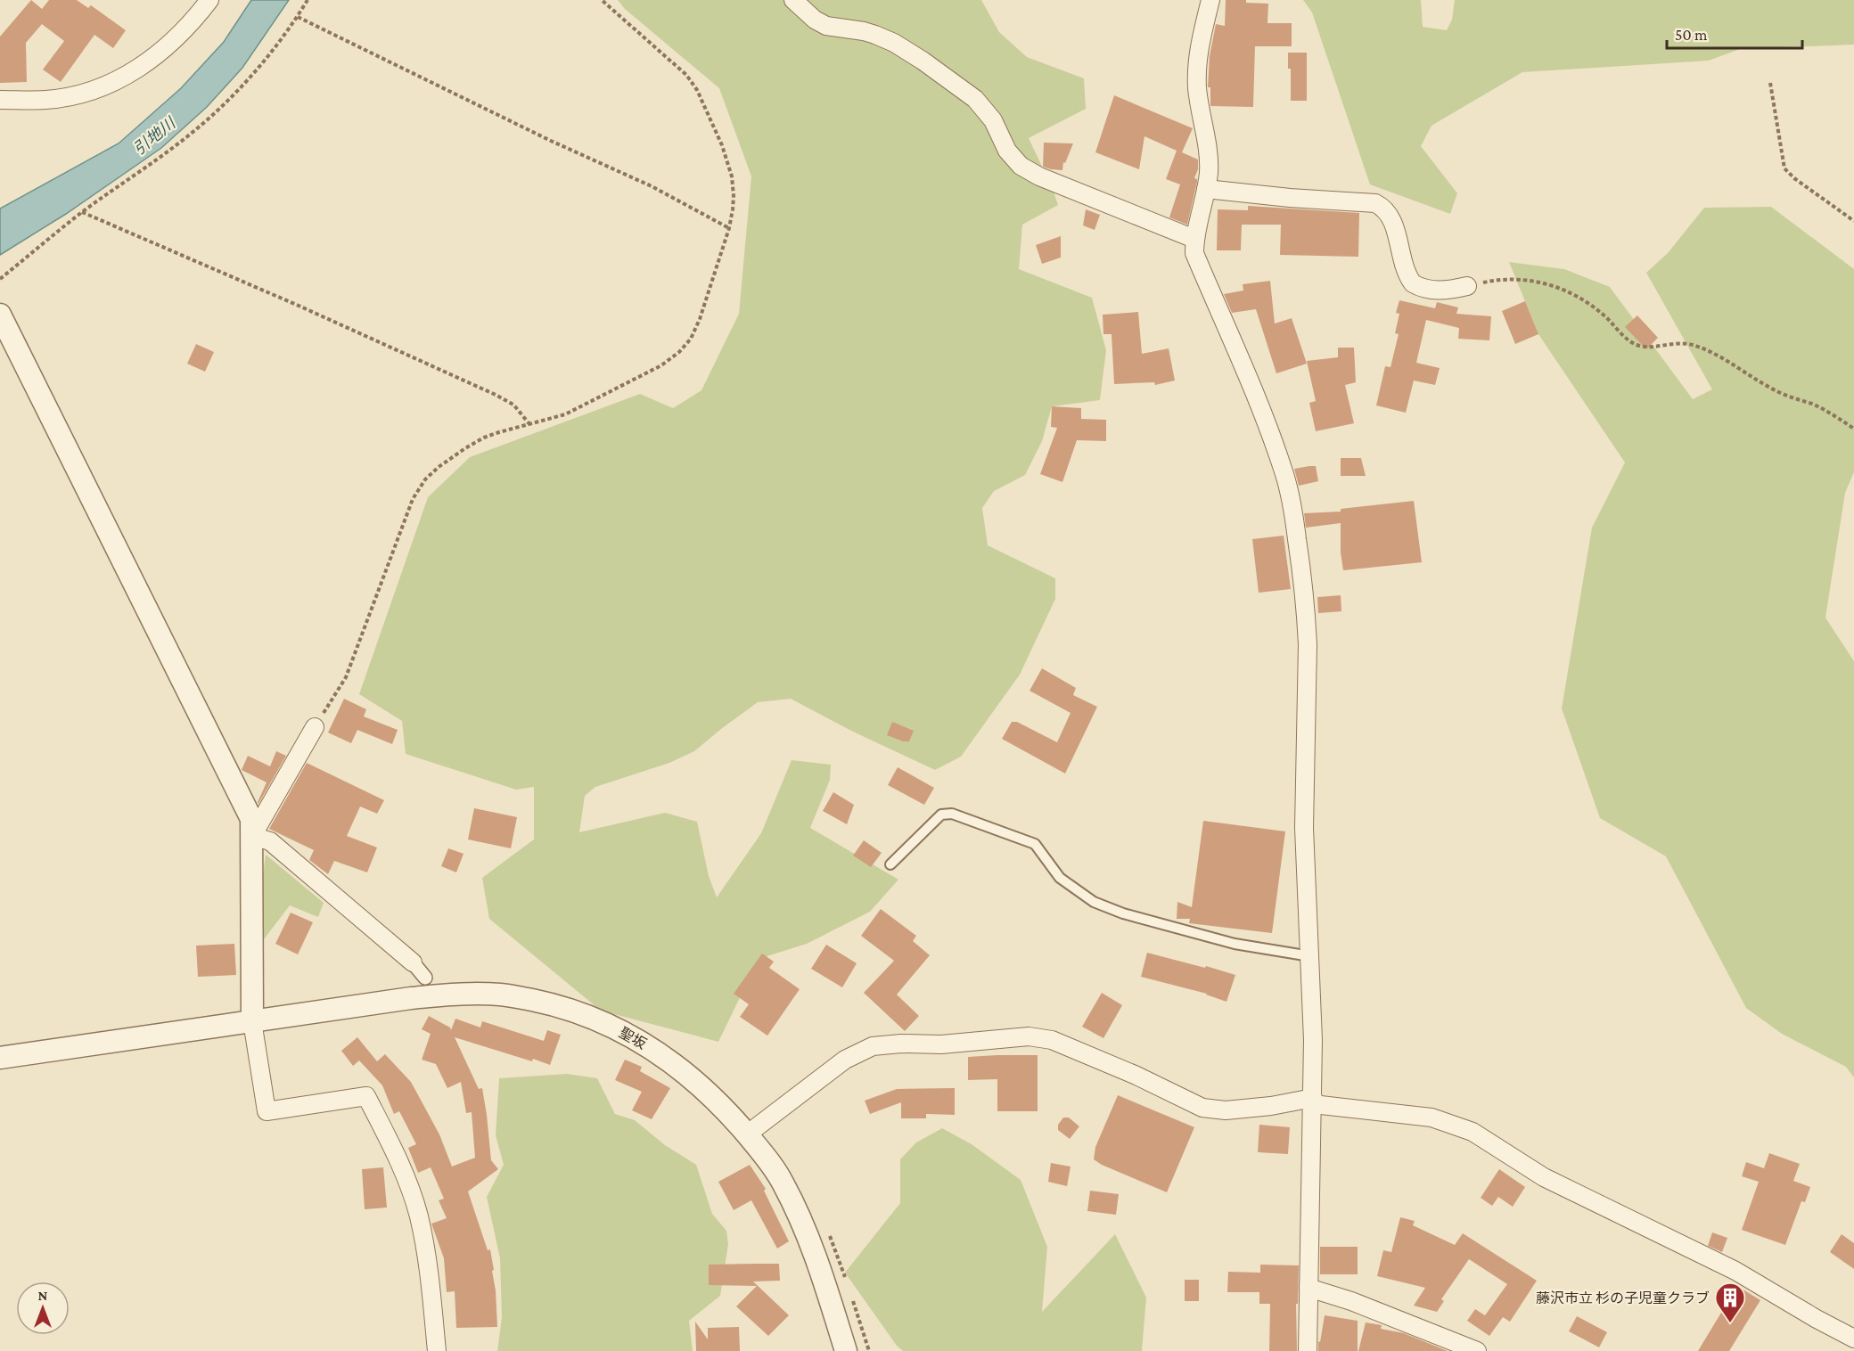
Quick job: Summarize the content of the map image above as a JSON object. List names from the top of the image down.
{
  "streets": {
    "street": ["聖坂"]
  },
  "water": ["引地川"],
  "places": {
    "building": ["藤沢市立 杉の子児童クラブ"]
  },
  "scale_bar": "50 m",
  "north": "top"
}
